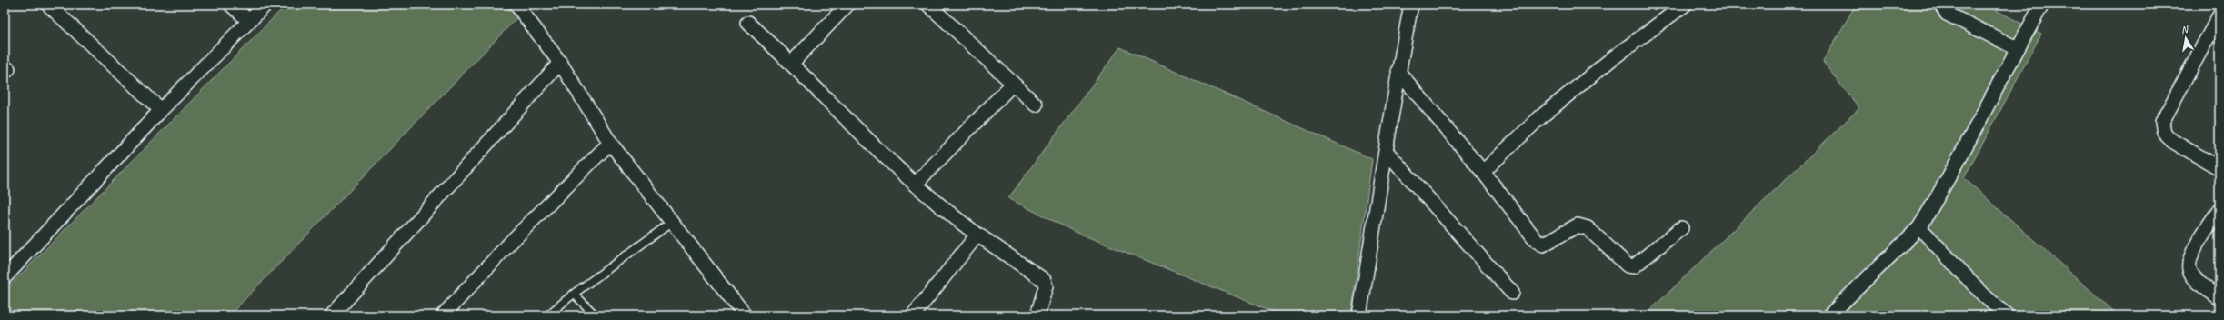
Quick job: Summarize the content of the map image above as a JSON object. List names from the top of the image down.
{
  "north": "top"
}
